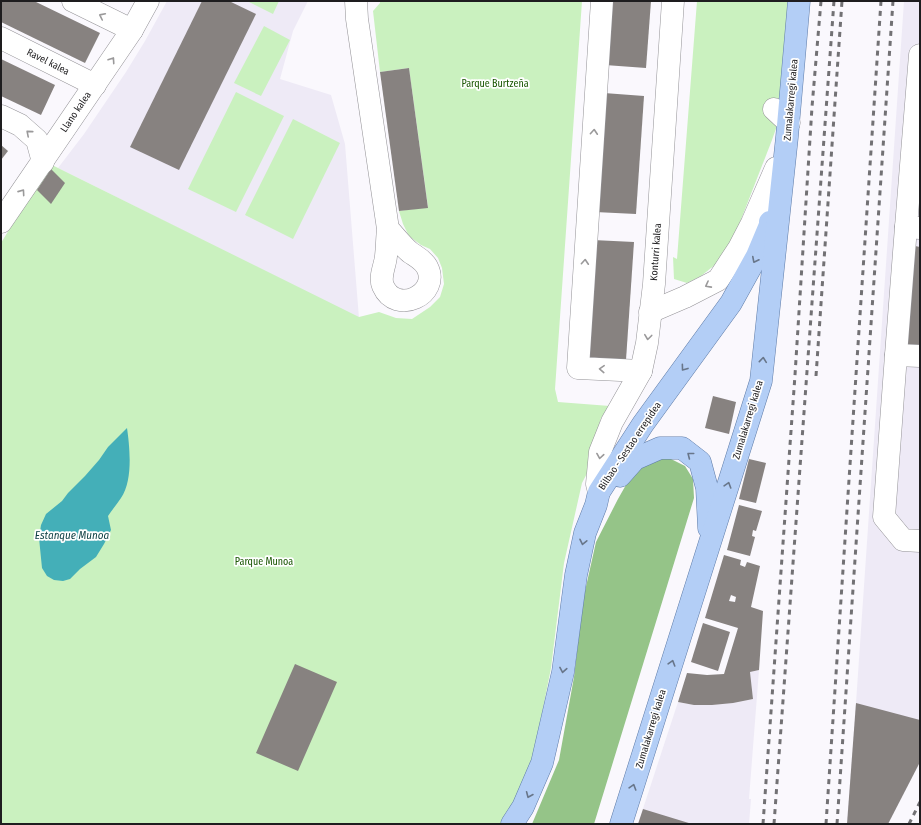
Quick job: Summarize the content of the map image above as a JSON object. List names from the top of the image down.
{
  "streets": {
    "main road": ["Zumalakarregi kalea", "Bilbao - Sestao errepidea"],
    "street": ["Ravel kalea", "Llano kalea", "Konturri kalea"]
  },
  "crossings": [
    ["Ravel kalea", "Llano kalea"],
    ["Zumalakarregi kalea", "Bilbao - Sestao errepidea"],
    ["Konturri kalea", "Bilbao - Sestao errepidea"]
  ],
  "one_way": [
    "Zumalakarregi kalea",
    "Llano kalea",
    "Konturri kalea",
    "Bilbao - Sestao errepidea"
  ],
  "water": ["Estanque Munoa"],
  "parks": ["Parque Burtzeña", "Parque Munoa"]
}
